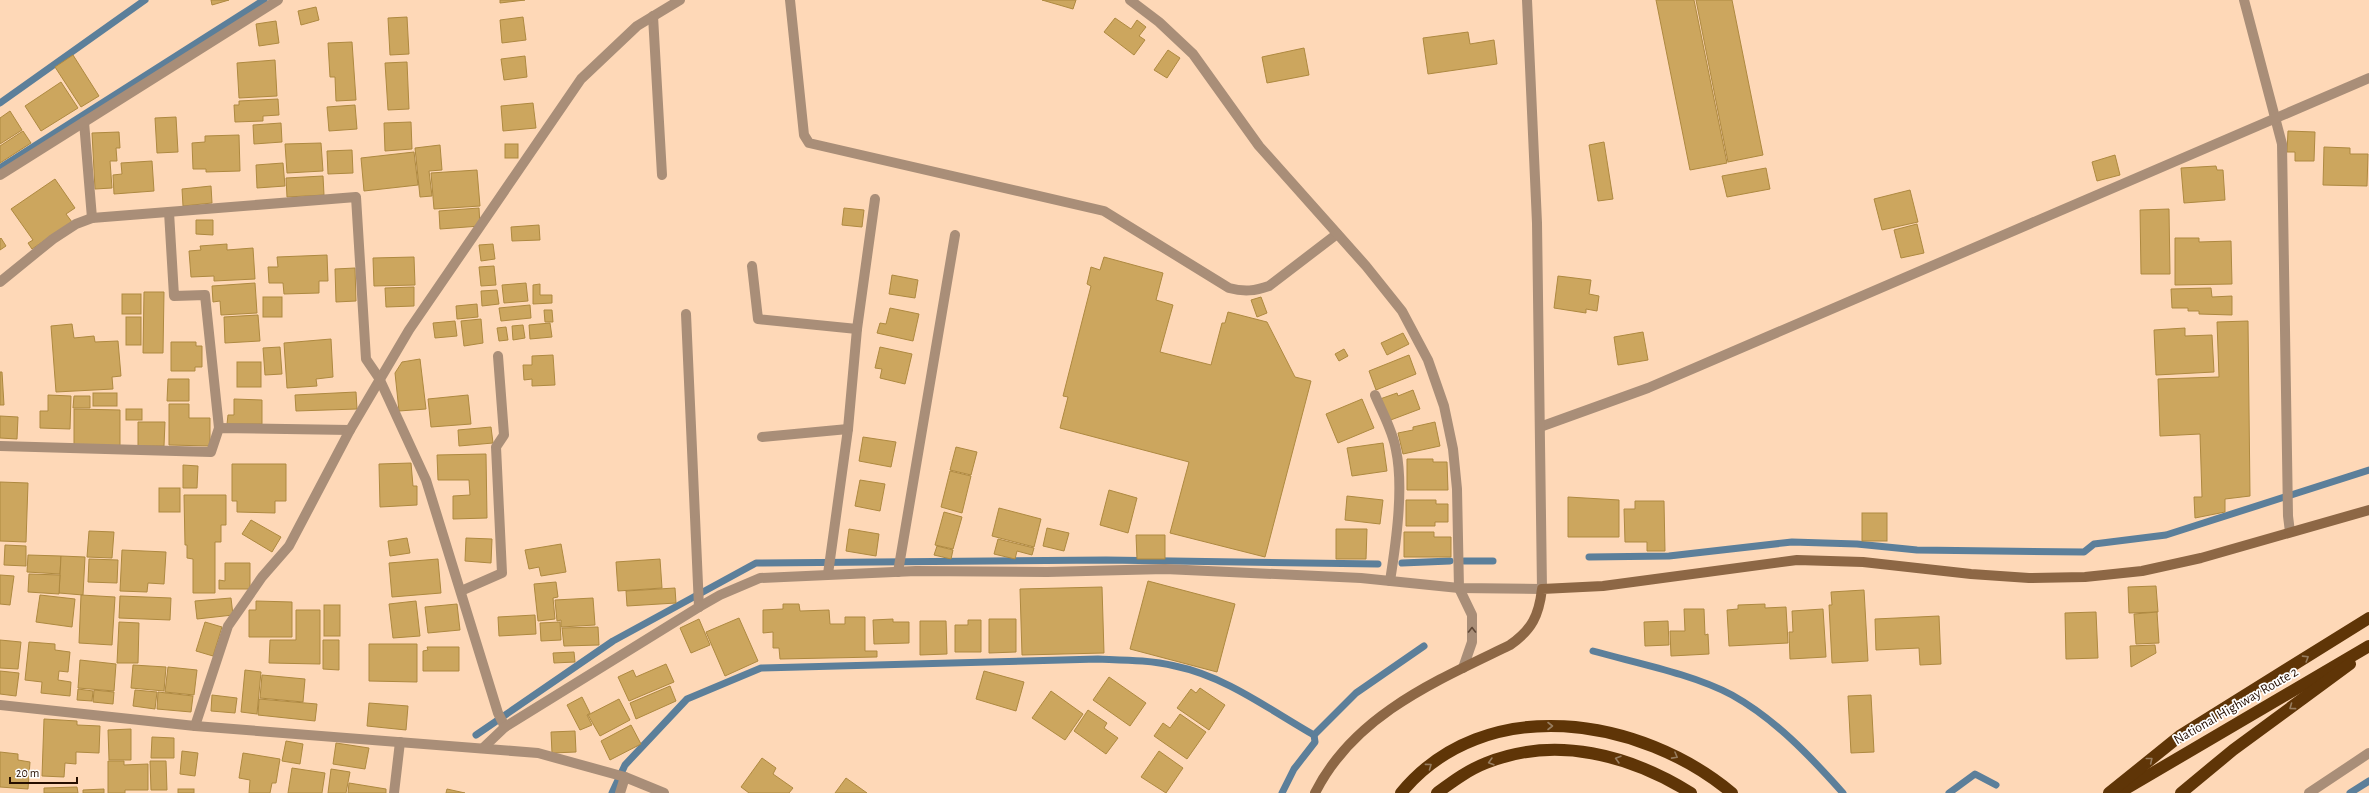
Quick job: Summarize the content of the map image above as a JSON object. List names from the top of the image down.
{
  "streets": {
    "highway": ["National Highway Route 2"]
  },
  "scale_bar": "20 m"
}
